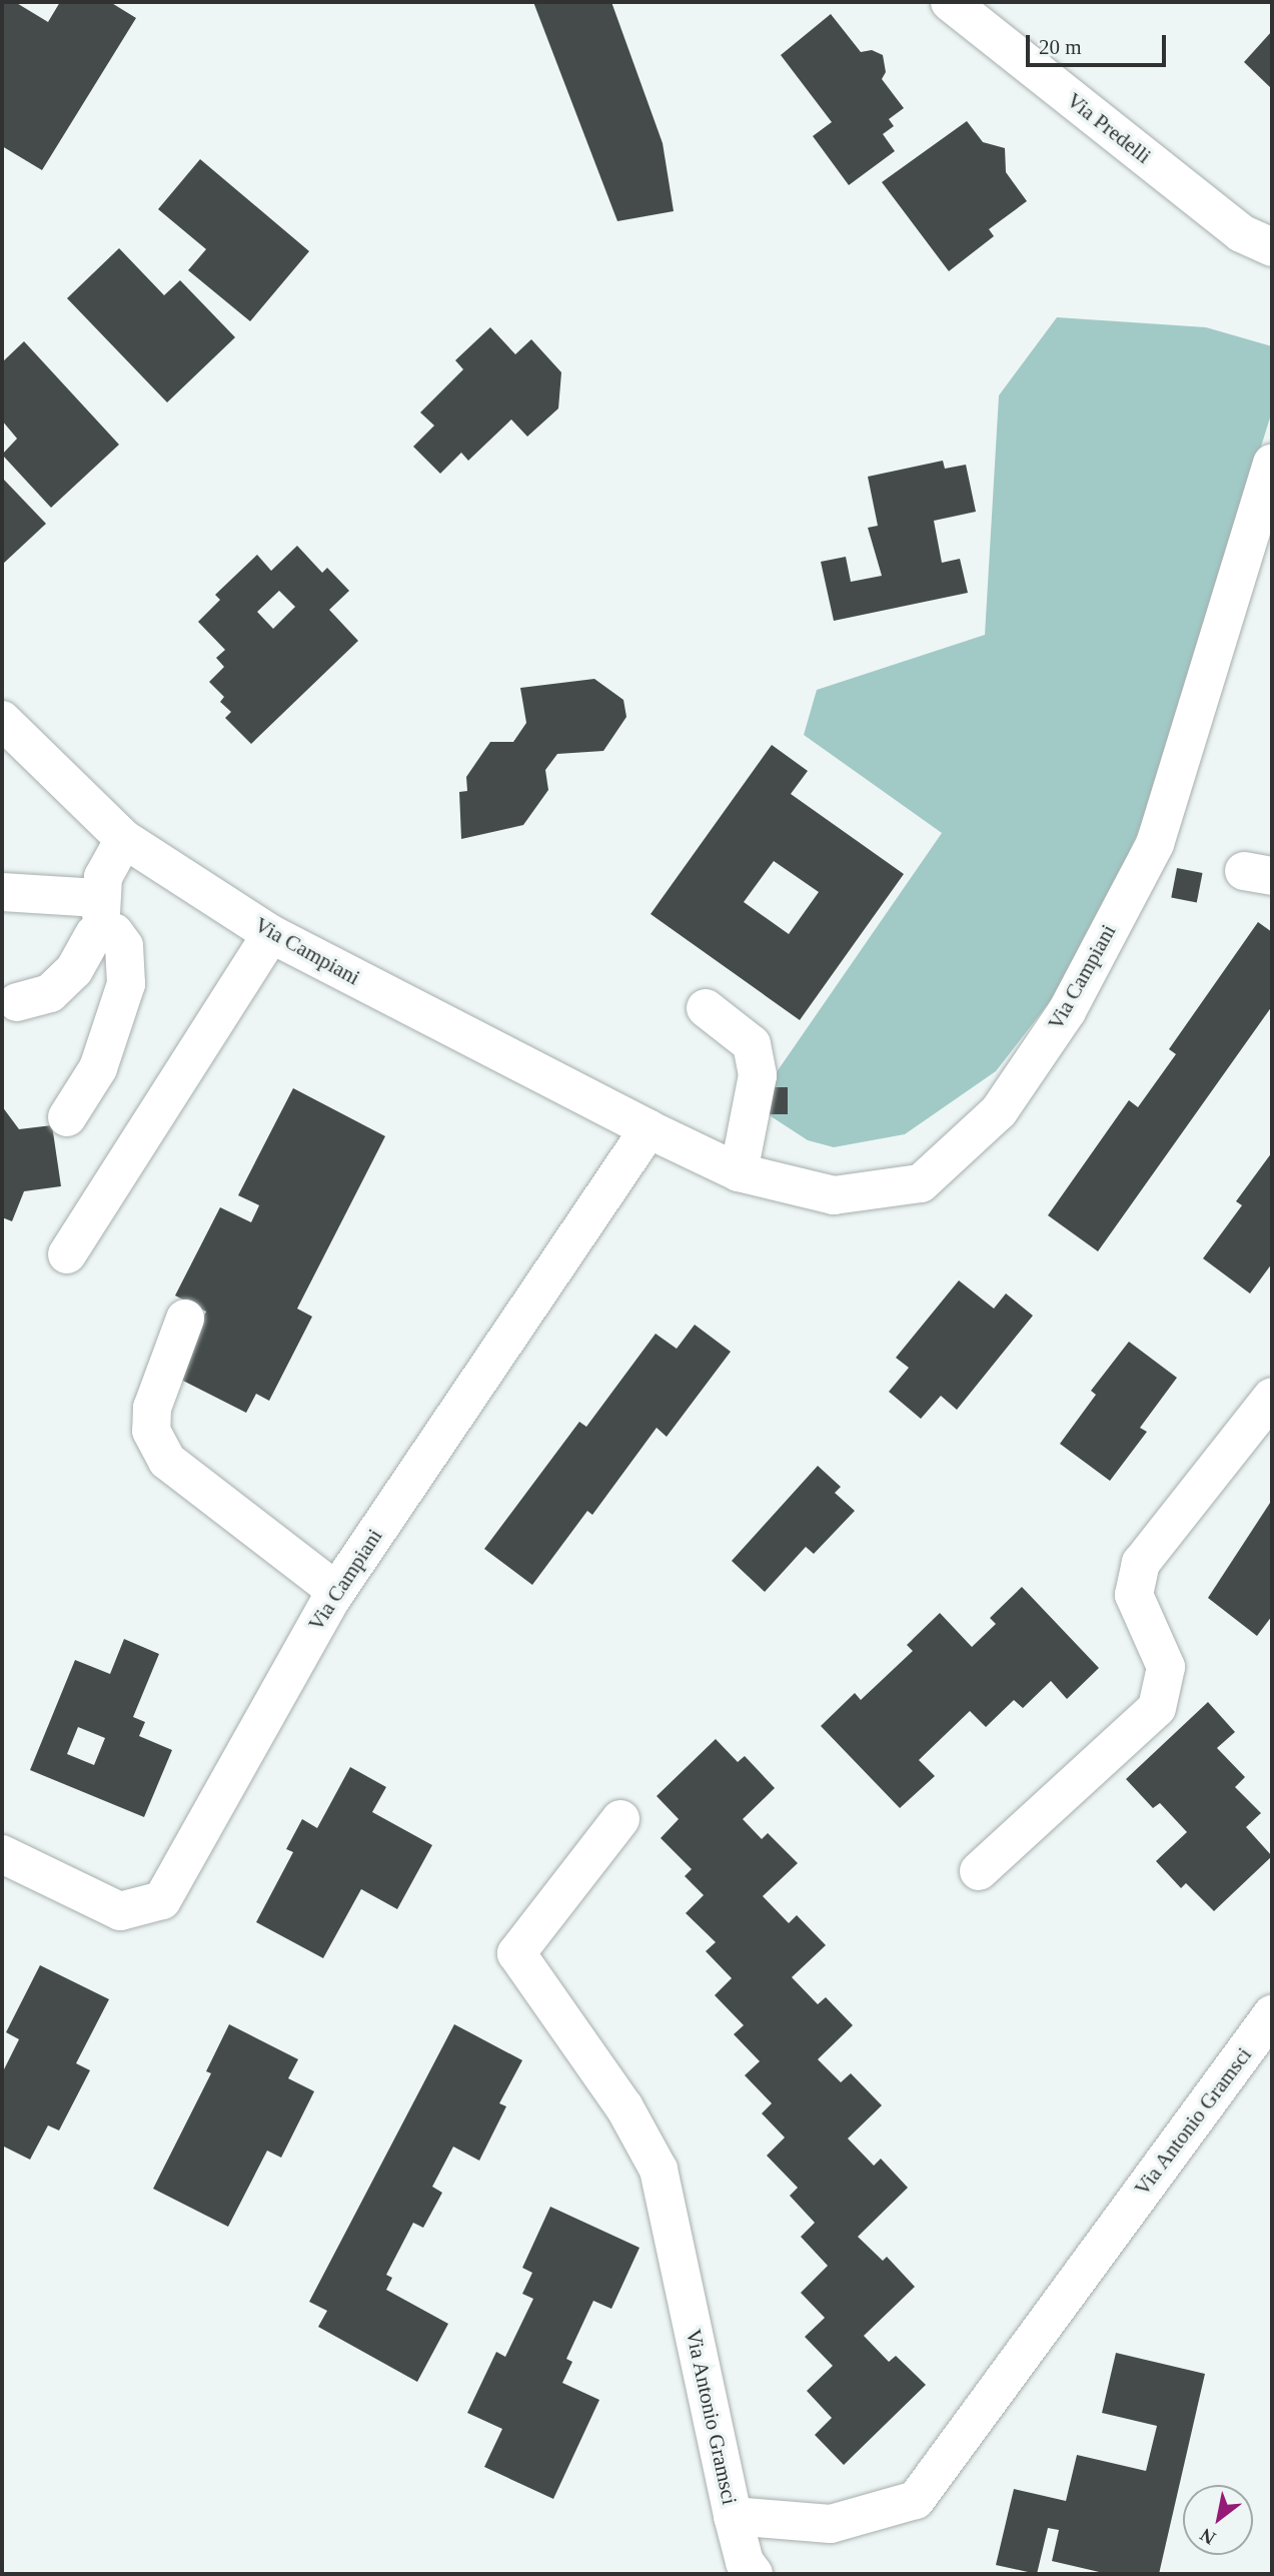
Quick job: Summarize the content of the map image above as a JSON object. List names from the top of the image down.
{
  "streets": {
    "street": ["Via Predelli", "Via Campiani", "Via Antonio Gramsci"]
  },
  "scale_bar": "20 m",
  "north": "bottom left"
}
